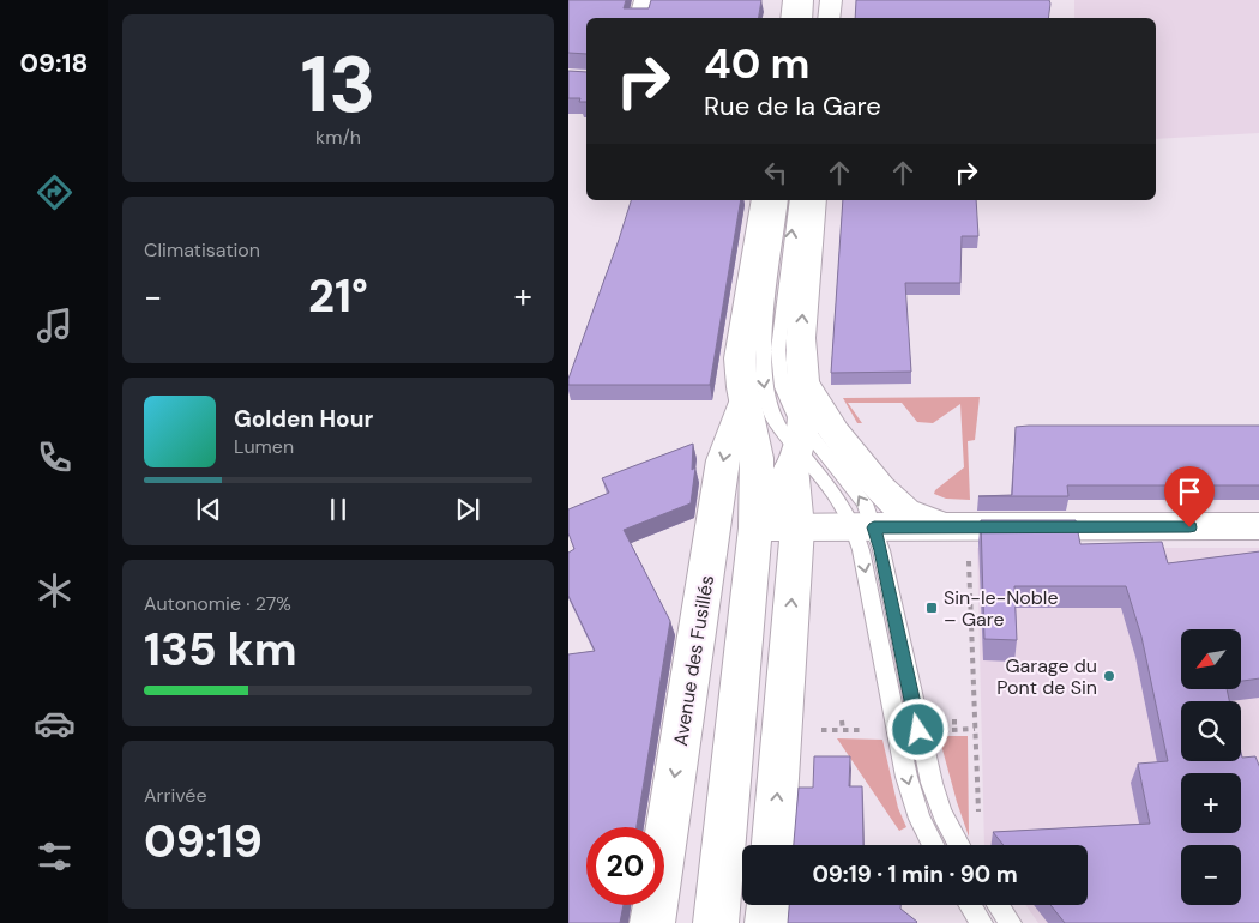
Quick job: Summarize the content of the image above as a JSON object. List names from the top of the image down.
{
  "streets": {
    "street": ["Avenue des Fusillés"]
  },
  "places": {
    "transit": ["Sin-le-Noble – Gare"],
    "other": ["Garage du Pont de Sin"]
  },
  "north": "bottom left",
  "page": {
    "tabs": "09:18",
    "tile": [
      ["13", "km/h"],
      "Climatisation",
      ["Autonomie · 27%", "135 km"],
      ["Arrivée", "09:19"]
    ],
    "turn": ["40 m", "Rue de la Gare"],
    "heat": ["−", "21°", "+"],
    "song": ["Golden Hour", "Lumen"],
    "map_buttons": ["+", "−"],
    "limit": "20",
    "trip": "09:19 · 1 min · 90 m"
  }
}
